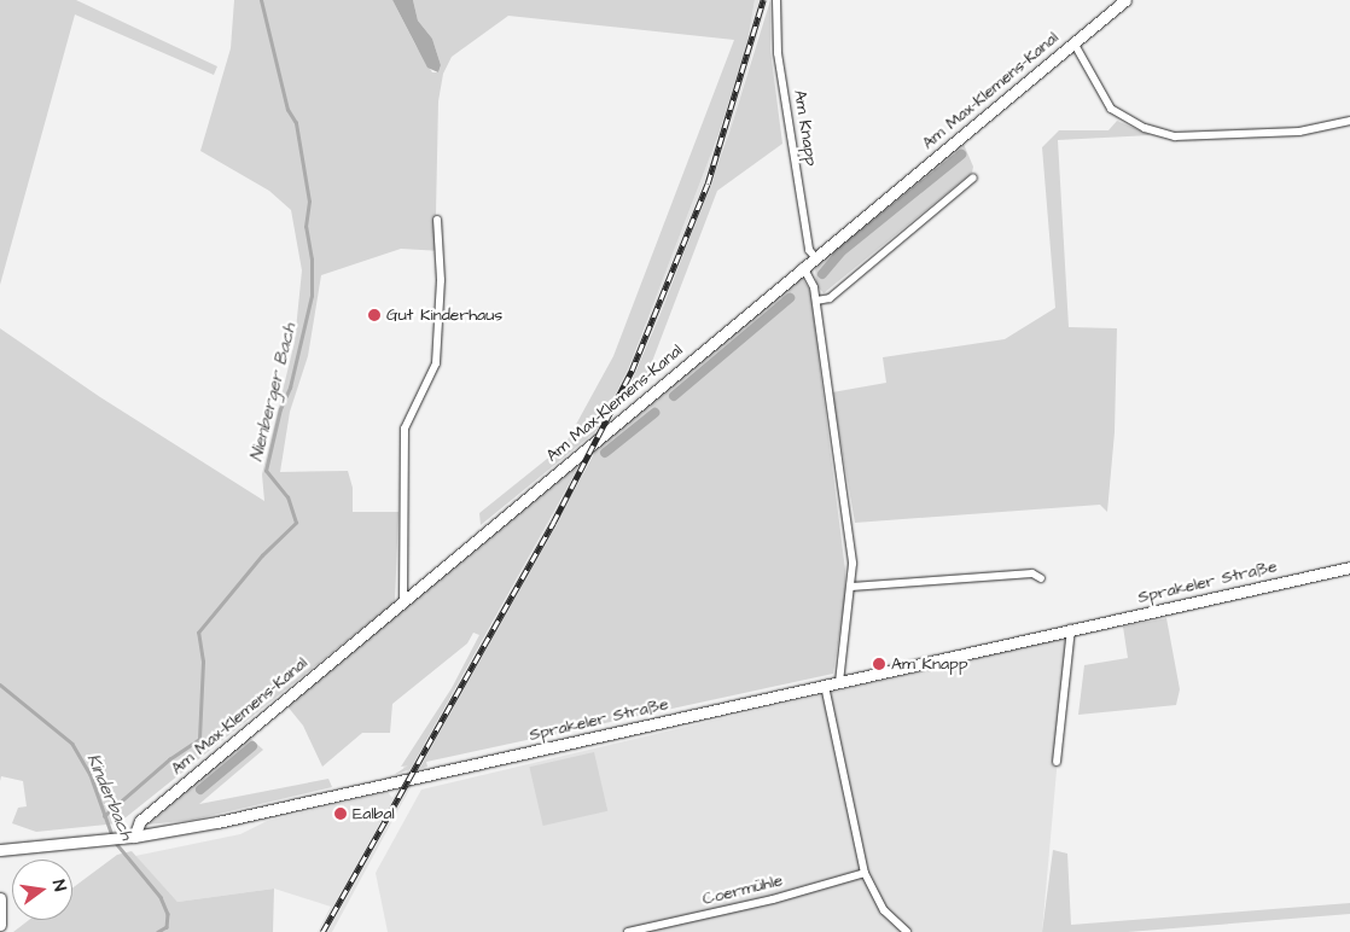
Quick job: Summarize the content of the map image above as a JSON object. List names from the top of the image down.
{
  "streets": {
    "main road": ["Am Max-Klemens-Kanal", "Sprakeler Straße"],
    "street": ["Am Knapp", "Coermühle"]
  },
  "crossings": [
    ["Am Max-Klemens-Kanal", "Am Knapp"],
    ["Am Max-Klemens-Kanal", "Sprakeler Straße"]
  ],
  "water": ["Nienberger Bach", "Kinderbach"],
  "places": ["Gut Kinderhaus", "Am Knapp", "Ealbal"],
  "north": "right"
}
